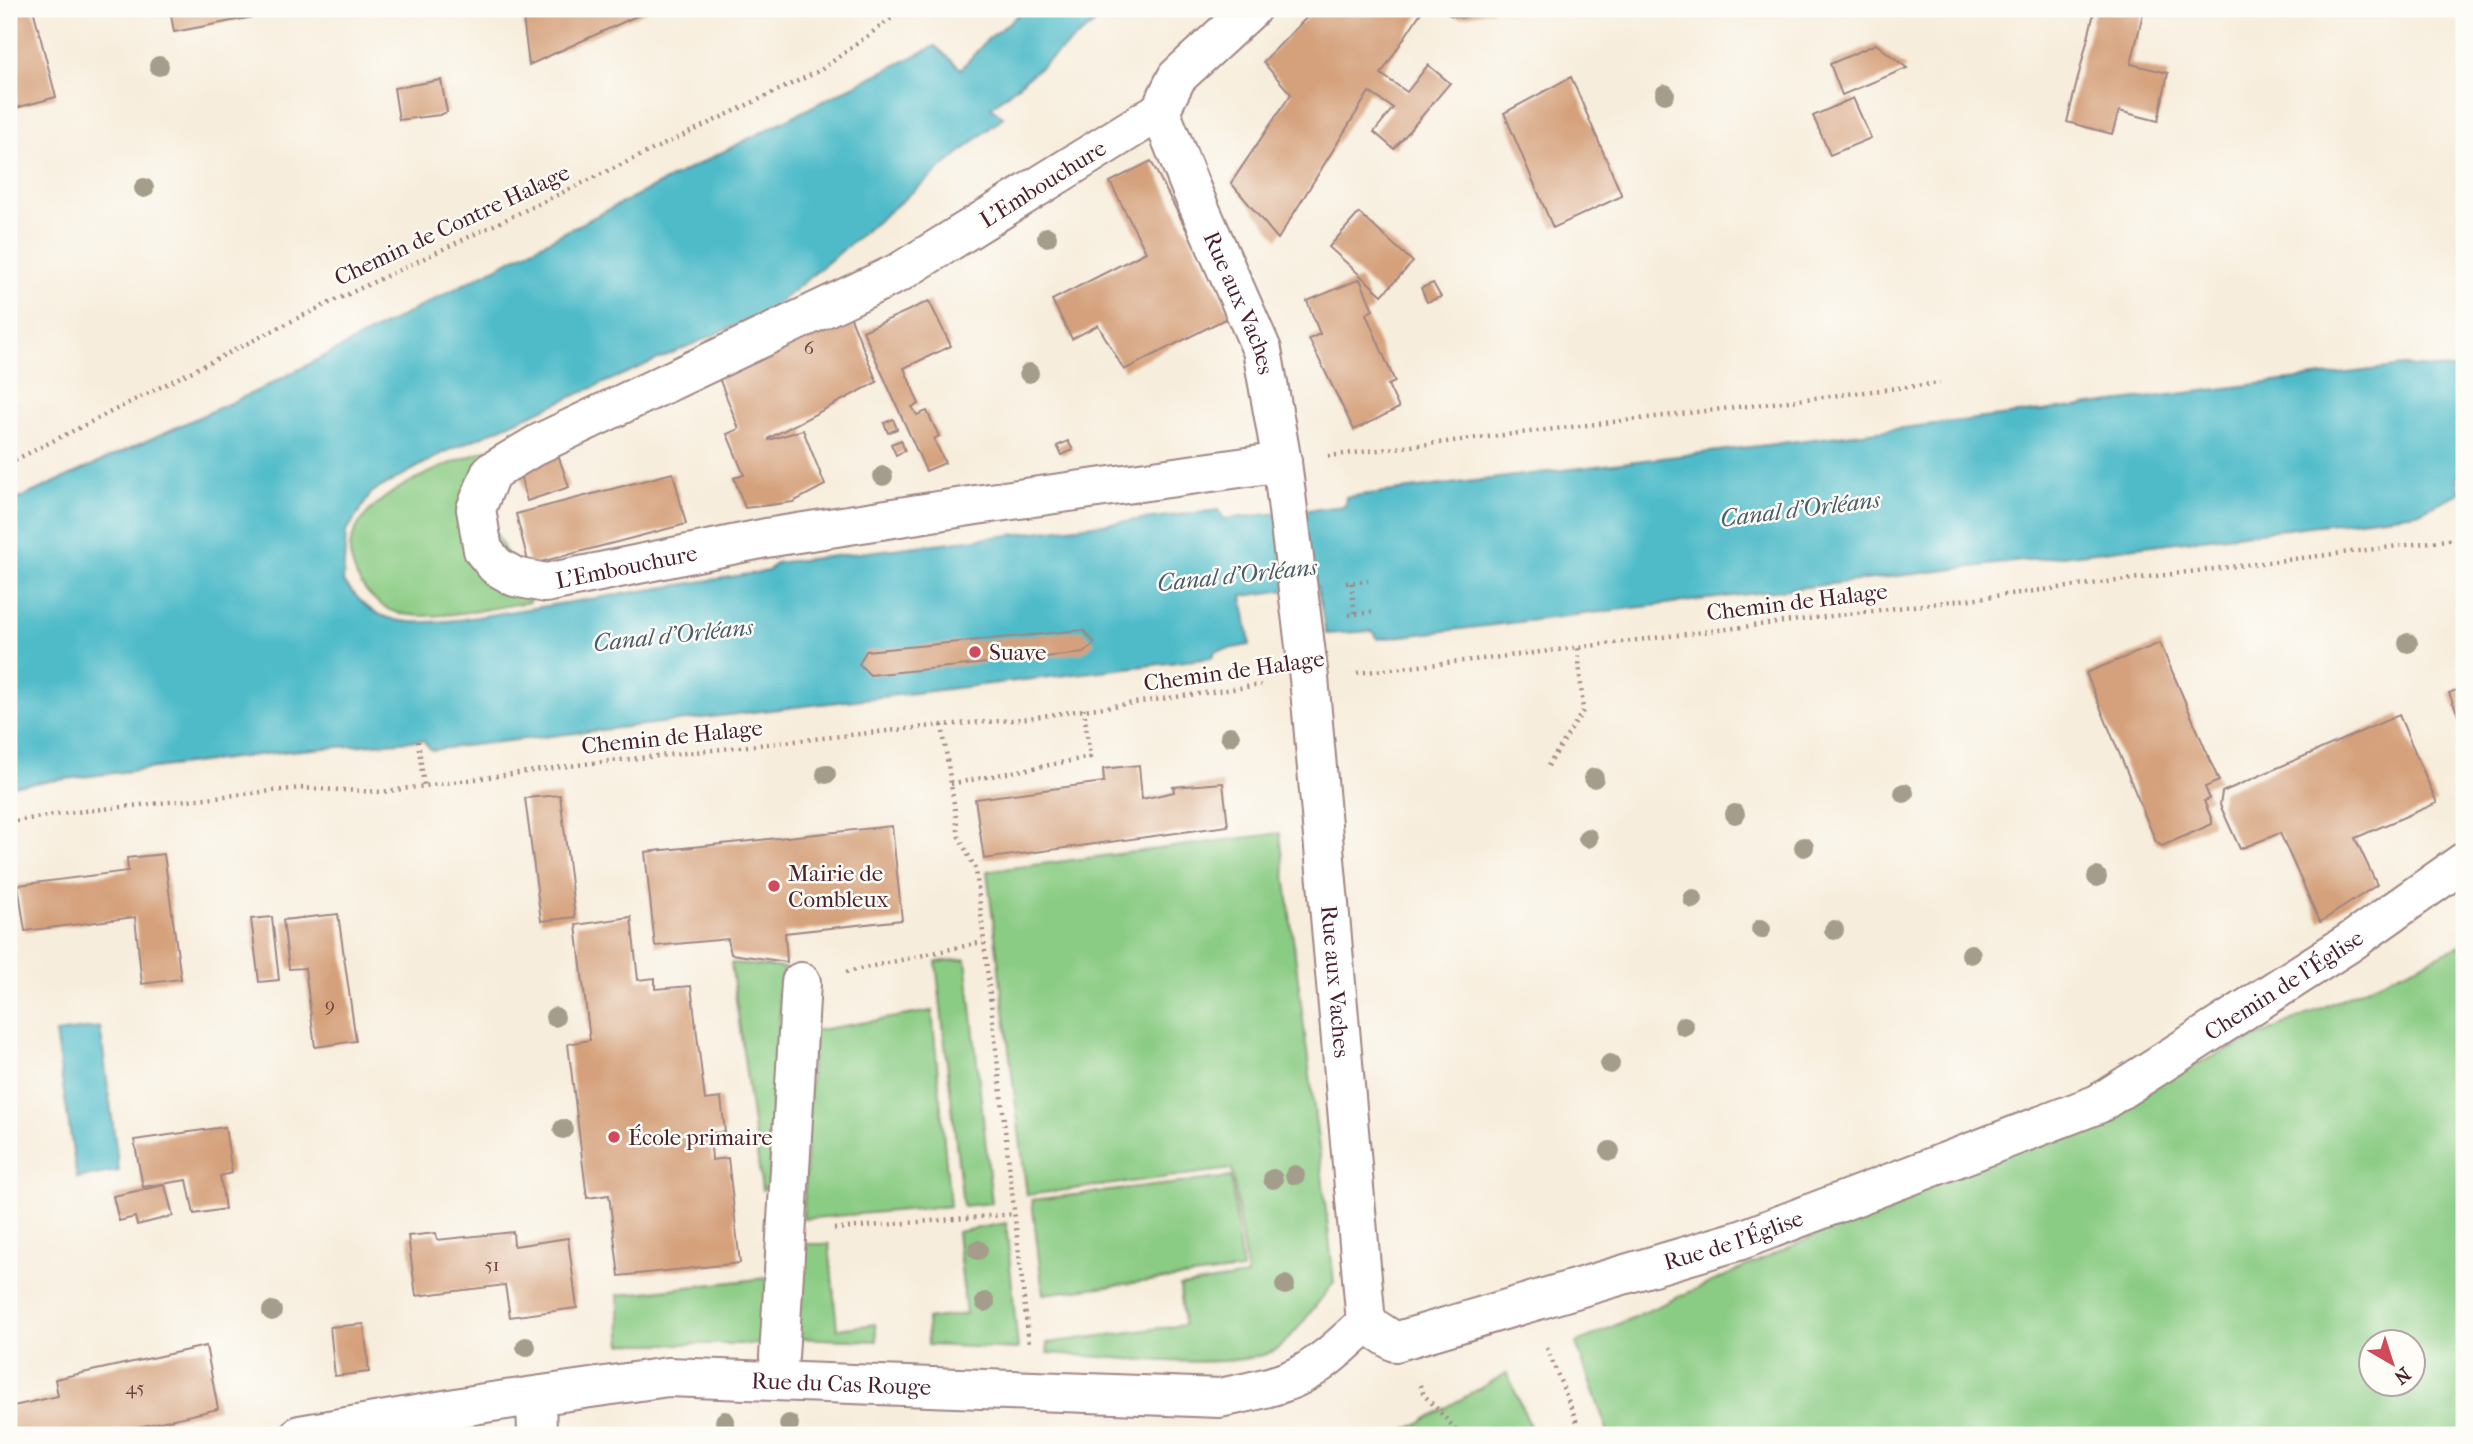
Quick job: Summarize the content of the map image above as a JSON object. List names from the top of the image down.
{
  "streets": {
    "street": [
      "L'Embouchure",
      "Rue aux Vaches",
      "Chemin de l'Église",
      "Rue de l'Église",
      "Rue du Cas Rouge"
    ],
    "path": ["Chemin de Contre Halage", "Chemin de Halage"]
  },
  "crossings": [
    ["L'Embouchure", "Rue aux Vaches"],
    ["Rue aux Vaches", "Chemin de Halage"],
    ["Rue aux Vaches", "Rue de l'Église"],
    ["Rue aux Vaches", "Rue du Cas Rouge"],
    ["Chemin de l'Église", "Rue de l'Église"],
    ["Rue de l'Église", "Rue du Cas Rouge"]
  ],
  "water": ["Canal d'Orléans"],
  "places": ["Suave", "Mairie de Combleux", "École primaire"],
  "house_numbers": [
    "6",
    "9",
    "51",
    "45"
  ],
  "north": "bottom right"
}
